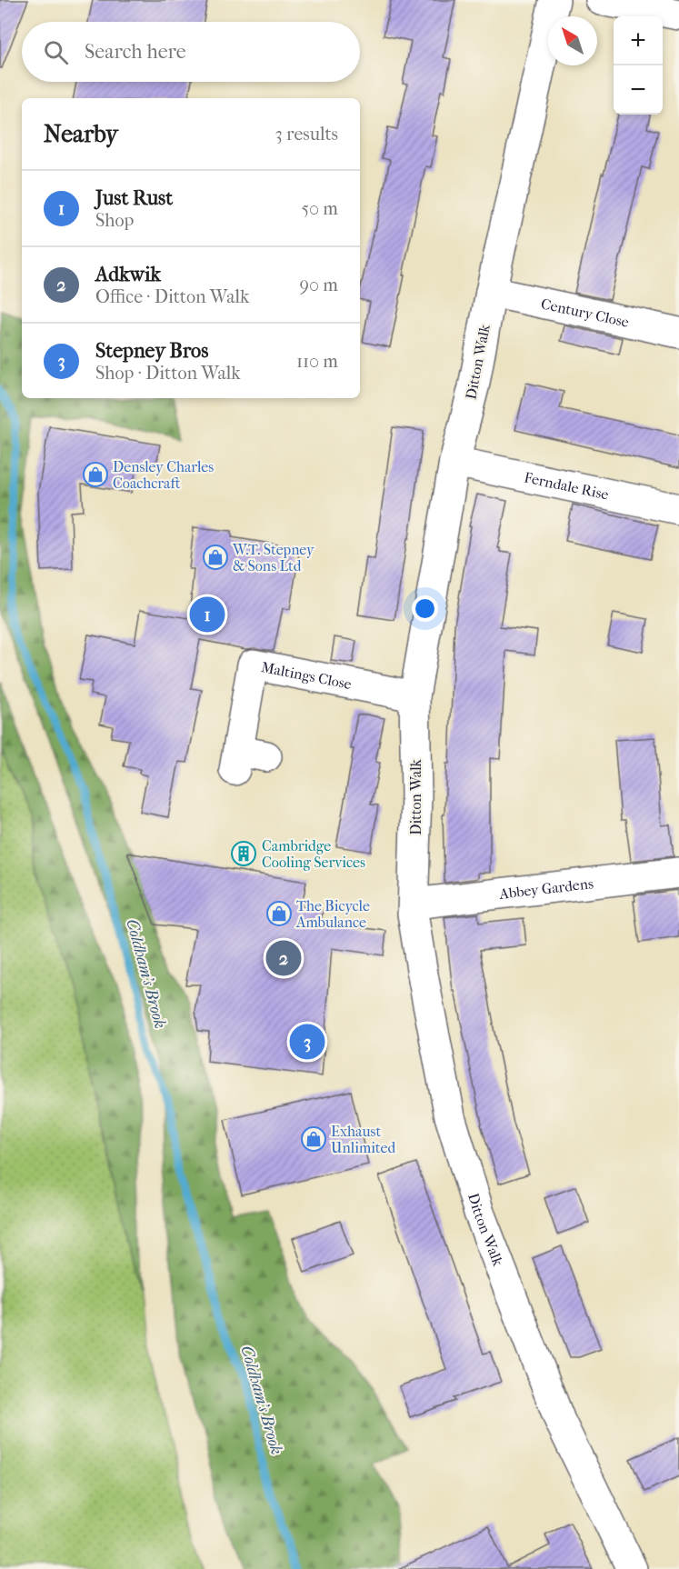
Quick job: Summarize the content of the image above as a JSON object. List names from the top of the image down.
{
  "streets": {
    "street": [
      "Century Close",
      "Ditton Walk",
      "Ferndale Rise",
      "Maltings Close",
      "Abbey Gardens"
    ]
  },
  "crossings": [
    ["Century Close", "Ditton Walk"],
    ["Ditton Walk", "Ferndale Rise"],
    ["Ditton Walk", "Maltings Close"],
    ["Ditton Walk", "Abbey Gardens"]
  ],
  "water": ["Coldham's Brook"],
  "places": {
    "shop": [
      "Densley Charles Coachcraft",
      "W.T. Stepney & Sons Ltd",
      "The Bicycle Ambulance",
      "Exhaust Unlimited"
    ],
    "building": ["Cambridge Cooling Services"]
  },
  "north": "top left",
  "page": {
    "map_buttons": ["+", "−"],
    "search": "Search here",
    "heading": ["Nearby", "3 results"],
    "list": [
      {
        "mark": "1",
        "name": "Just Rust",
        "note": "Shop",
        "value": "50 m"
      },
      {
        "mark": "2",
        "name": "Adkwik",
        "note": "Office · Ditton Walk",
        "value": "90 m"
      },
      {
        "mark": "3",
        "name": "Stepney Bros",
        "note": "Shop · Ditton Walk",
        "value": "110 m"
      }
    ],
    "pins": ["1", "2", "3"]
  }
}
